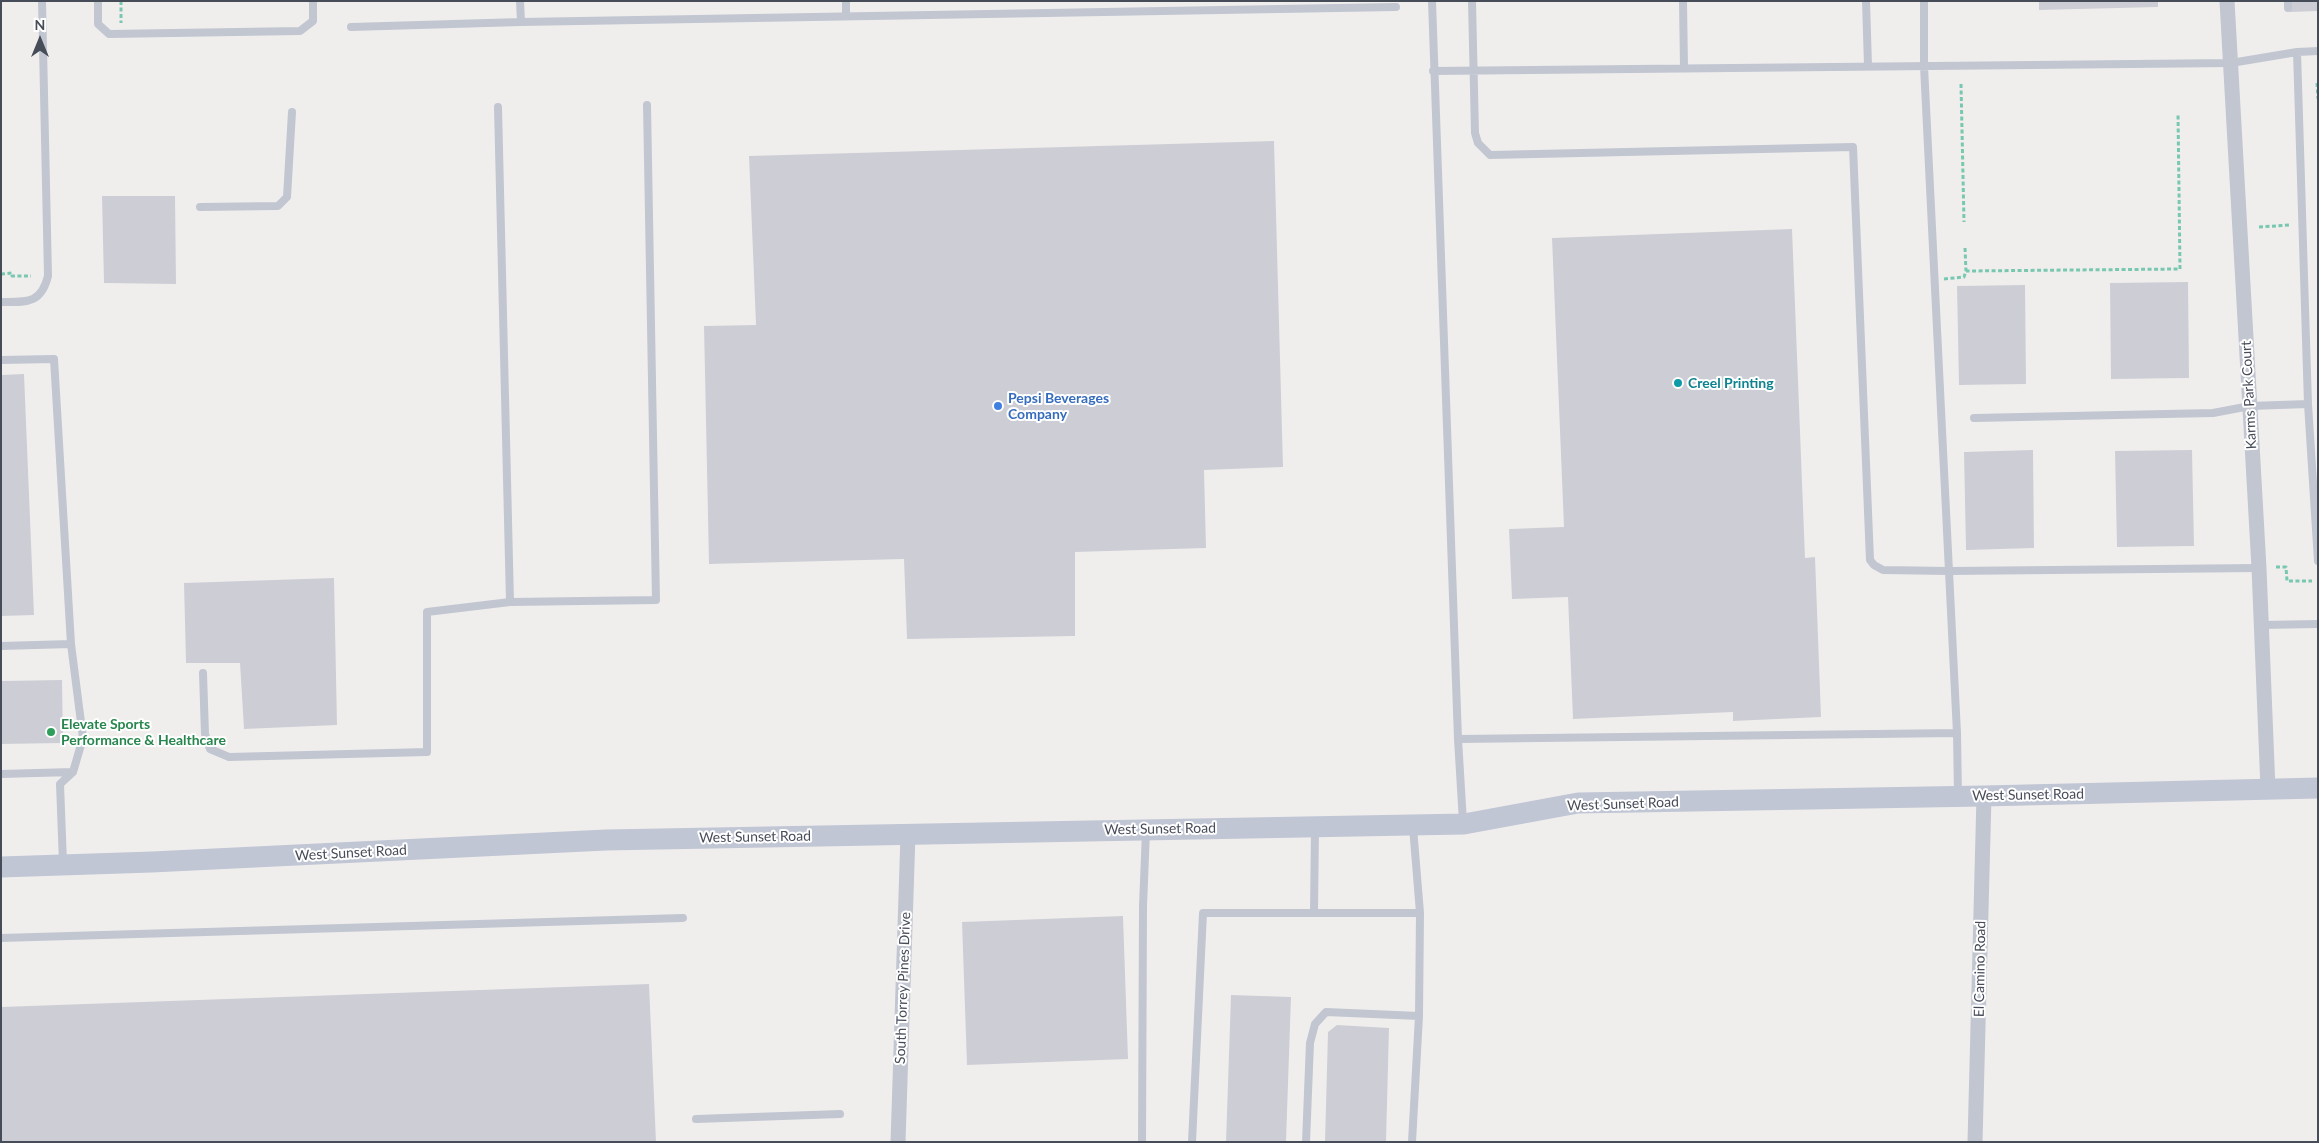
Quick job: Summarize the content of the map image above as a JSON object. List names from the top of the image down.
{
  "streets": {
    "main road": ["West Sunset Road"],
    "street": ["Karms Park Court", "El Camino Road", "South Torrey Pines Drive"]
  },
  "crossings": [
    ["Karms Park Court", "West Sunset Road"],
    ["West Sunset Road", "El Camino Road"],
    ["West Sunset Road", "South Torrey Pines Drive"]
  ],
  "places": ["Creel Printing", "Pepsi Beverages Company", "Elevate Sports Performance & Healthcare"],
  "north": "top"
}
